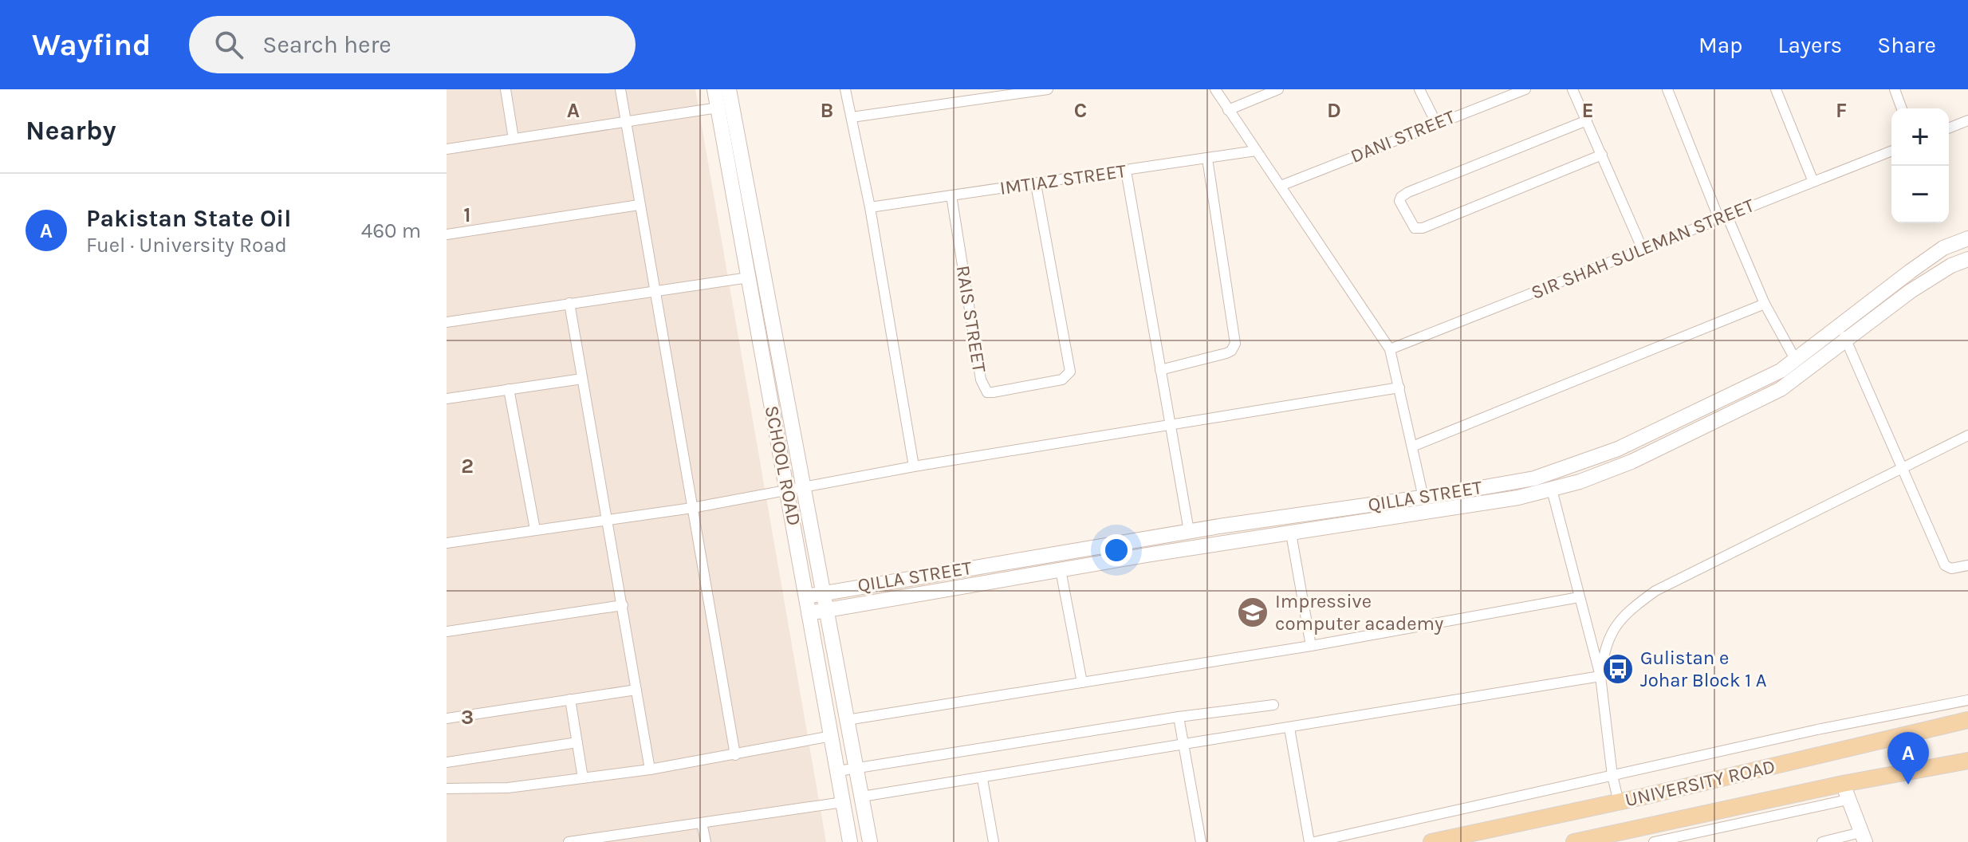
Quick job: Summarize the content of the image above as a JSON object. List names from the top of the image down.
{
  "streets": {
    "main road": ["UNIVERSITY ROAD"],
    "street": [
      "DANI STREET",
      "IMTIAZ STREET",
      "SIR SHAH SULEMAN STREET",
      "RAIS STREET",
      "SCHOOL ROAD",
      "QILLA STREET"
    ]
  },
  "crossings": [
    ["IMTIAZ STREET", "RAIS STREET"],
    ["SCHOOL ROAD", "QILLA STREET"]
  ],
  "places": {
    "school or university": ["Impressive computer academy"],
    "bus stop": ["Gulistan e Johar Block 1 A"]
  },
  "page": {
    "header": "Wayfind",
    "search": "Search here",
    "nav": ["Map", "Layers", "Share"],
    "heading": "Nearby",
    "map_buttons": ["+", "−"],
    "list": [
      {
        "mark": "A",
        "name": "Pakistan State Oil",
        "note": "Fuel · University Road",
        "value": "460 m"
      }
    ],
    "pins": "A"
  },
  "grid": {
    "columns": [
      "A",
      "B",
      "C",
      "D",
      "E",
      "F"
    ],
    "rows": ["1", "2", "3"]
  }
}
